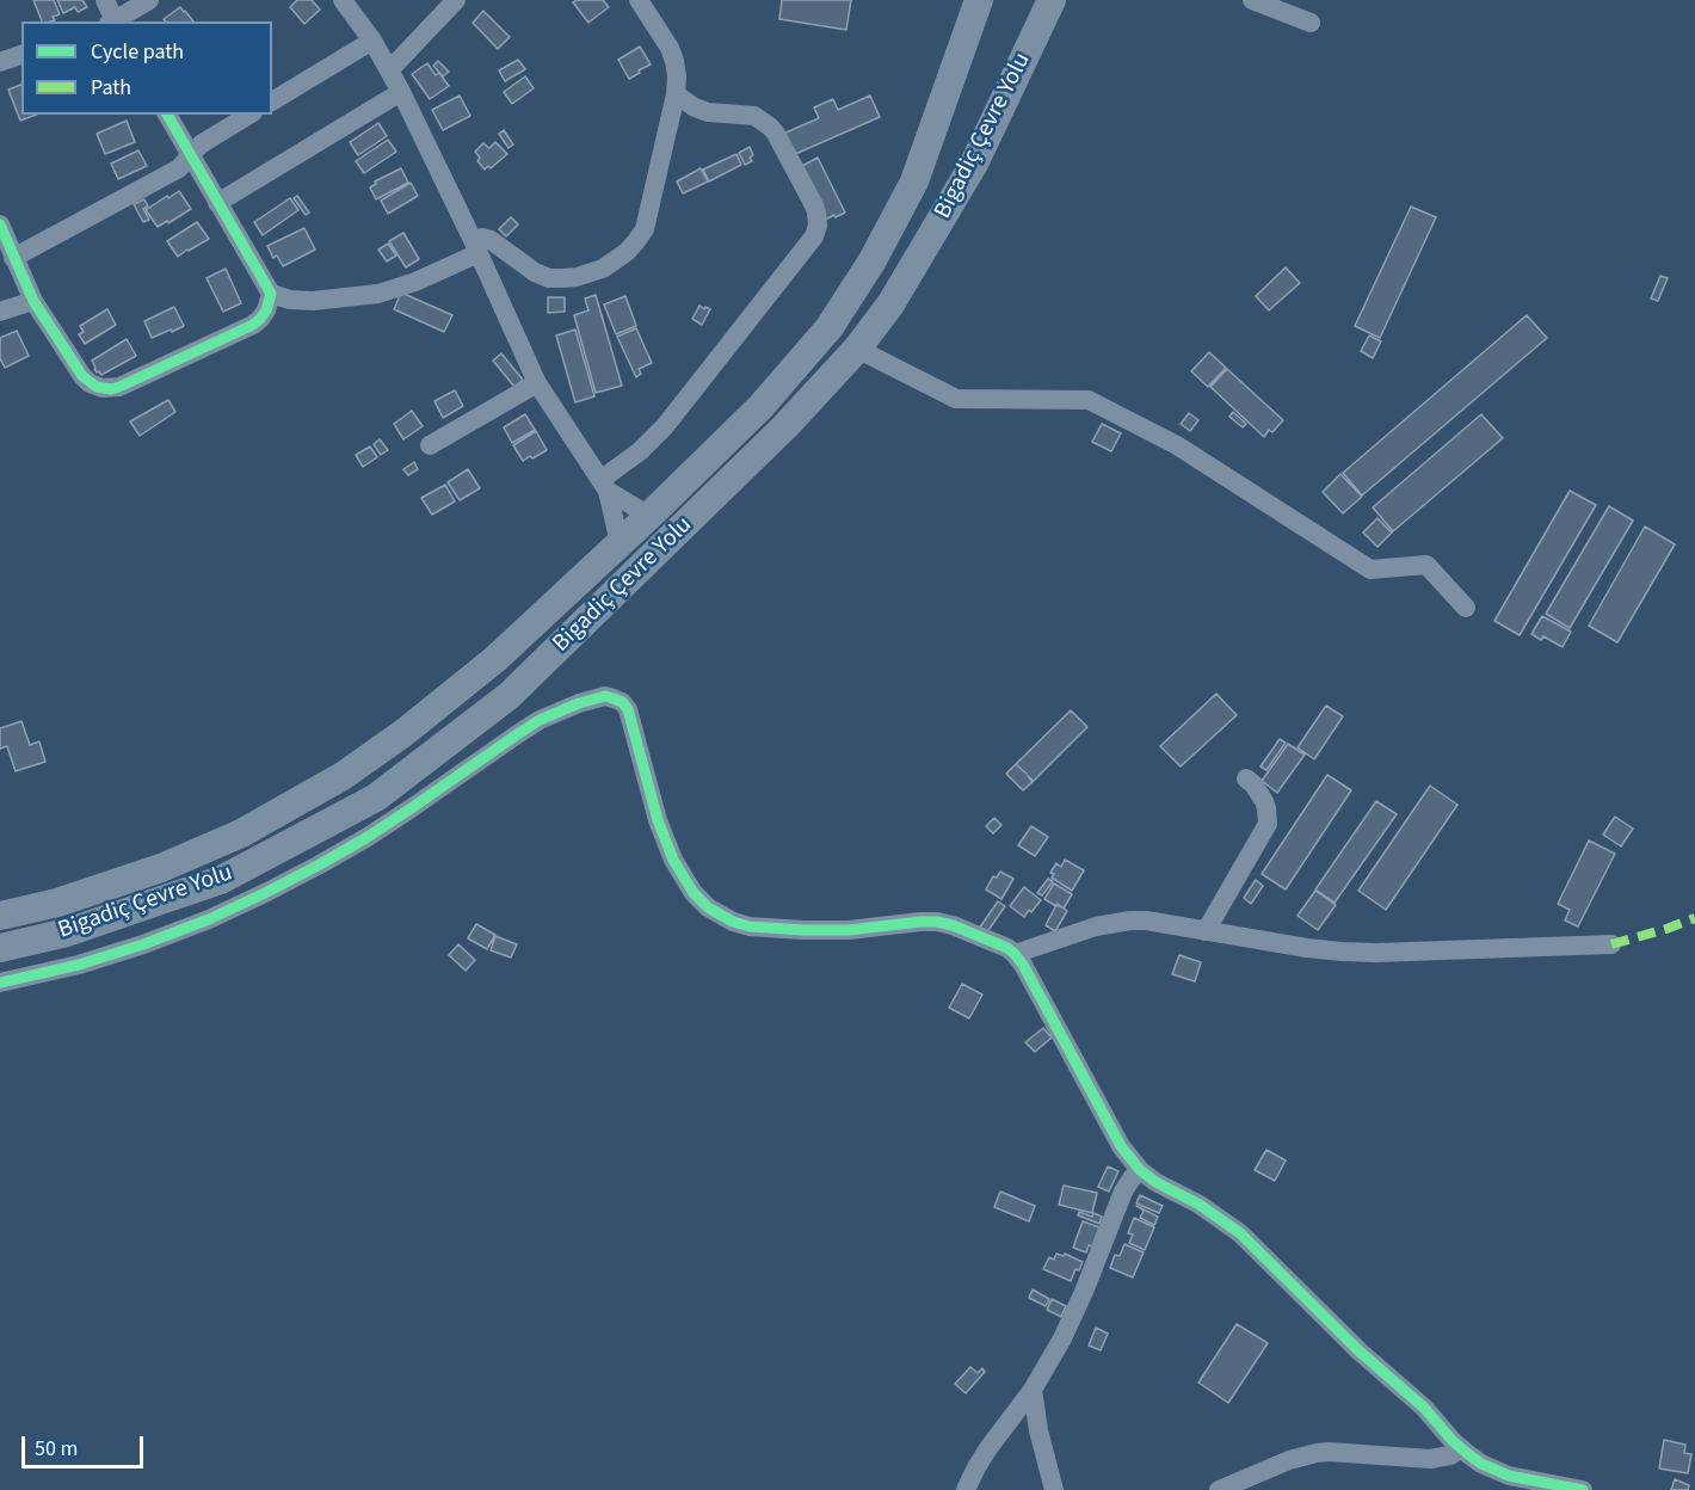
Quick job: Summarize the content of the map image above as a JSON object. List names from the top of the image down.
{
  "streets": {
    "highway": ["Bigadiç Çevre Yolu"]
  },
  "legend": ["Cycle path", "Path"],
  "scale_bar": "50 m"
}
